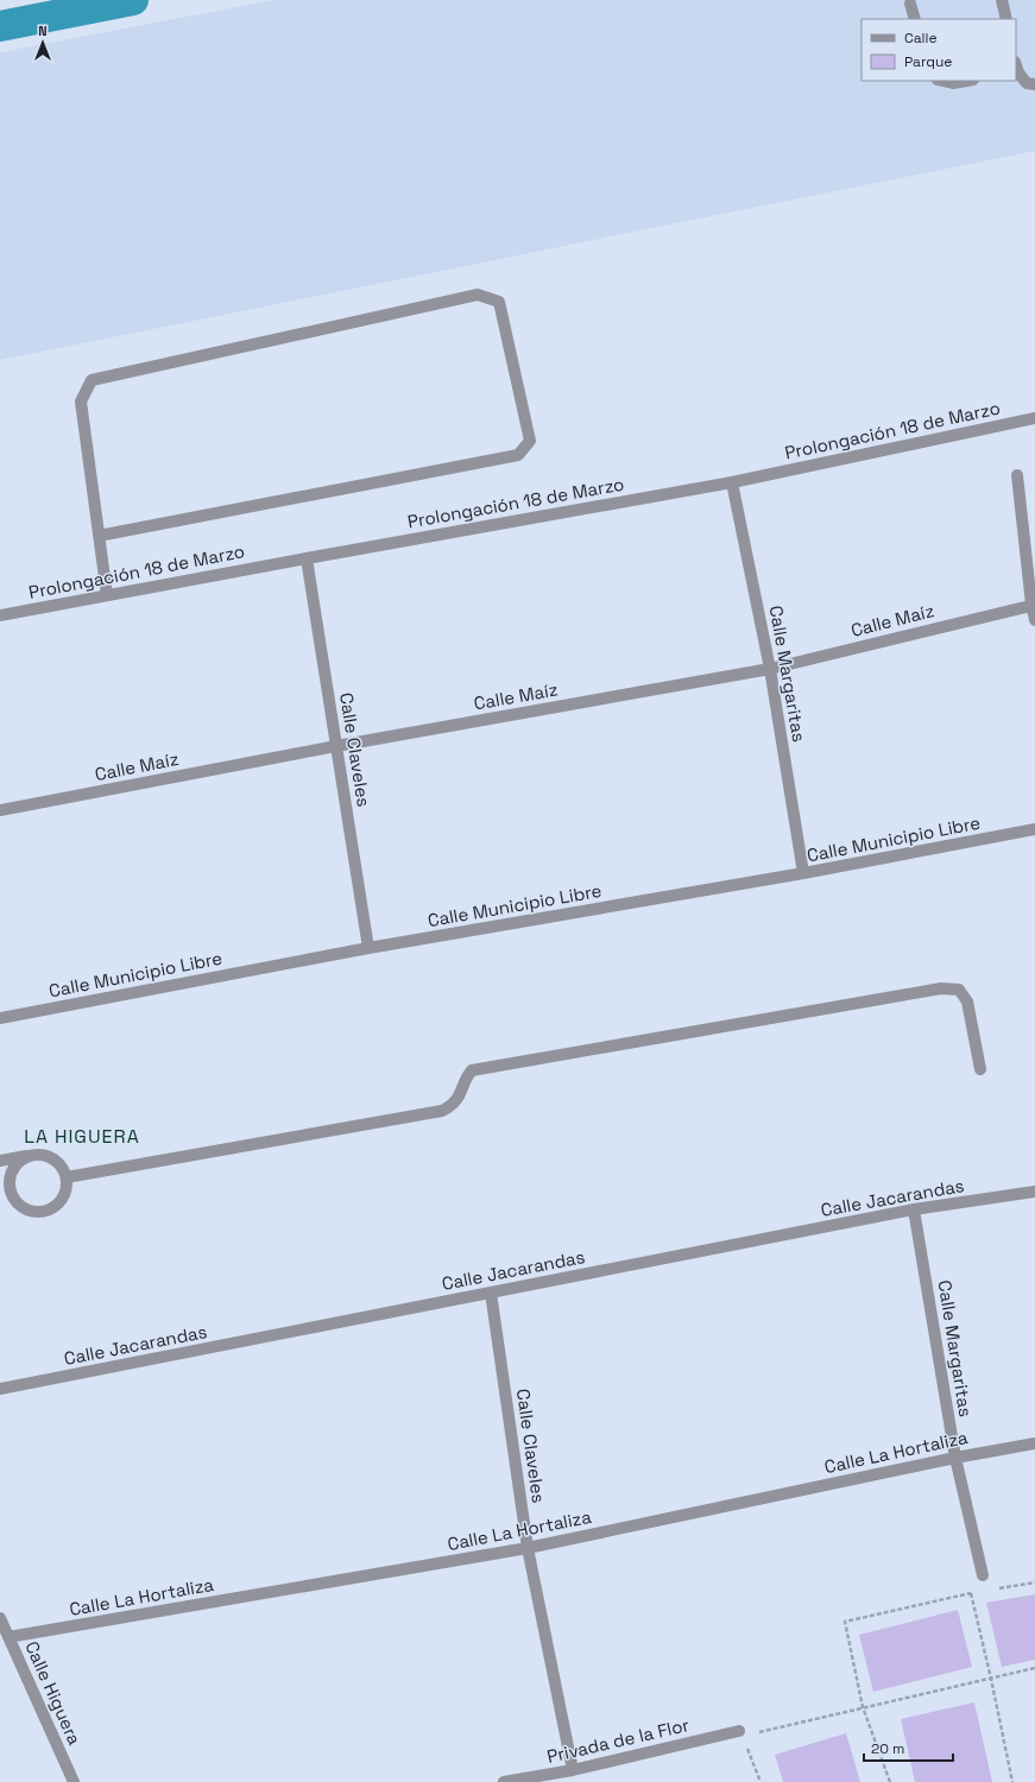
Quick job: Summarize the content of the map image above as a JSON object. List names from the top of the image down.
{
  "streets": {
    "street": [
      "Prolongación 18 de Marzo",
      "Calle Maíz",
      "Calle Margaritas",
      "Calle Claveles",
      "Calle Municipio Libre",
      "Calle Jacarandas",
      "Calle La Hortaliza",
      "Calle Higuera",
      "Privada de la Flor"
    ]
  },
  "crossings": [
    ["Prolongación 18 de Marzo", "Calle Margaritas"],
    ["Prolongación 18 de Marzo", "Calle Claveles"],
    ["Calle Maíz", "Calle Margaritas"],
    ["Calle Maíz", "Calle Claveles"],
    ["Calle Margaritas", "Calle Municipio Libre"],
    ["Calle Margaritas", "Calle Jacarandas"],
    ["Calle Margaritas", "Calle La Hortaliza"],
    ["Calle Claveles", "Calle Municipio Libre"],
    ["Calle Claveles", "Calle Jacarandas"],
    ["Calle Claveles", "Calle La Hortaliza"],
    ["Calle Claveles", "Privada de la Flor"],
    ["Calle La Hortaliza", "Calle Higuera"]
  ],
  "districts": ["LA HIGUERA"],
  "legend": ["Calle", "Parque"],
  "scale_bar": "20 m",
  "north": "top"
}
